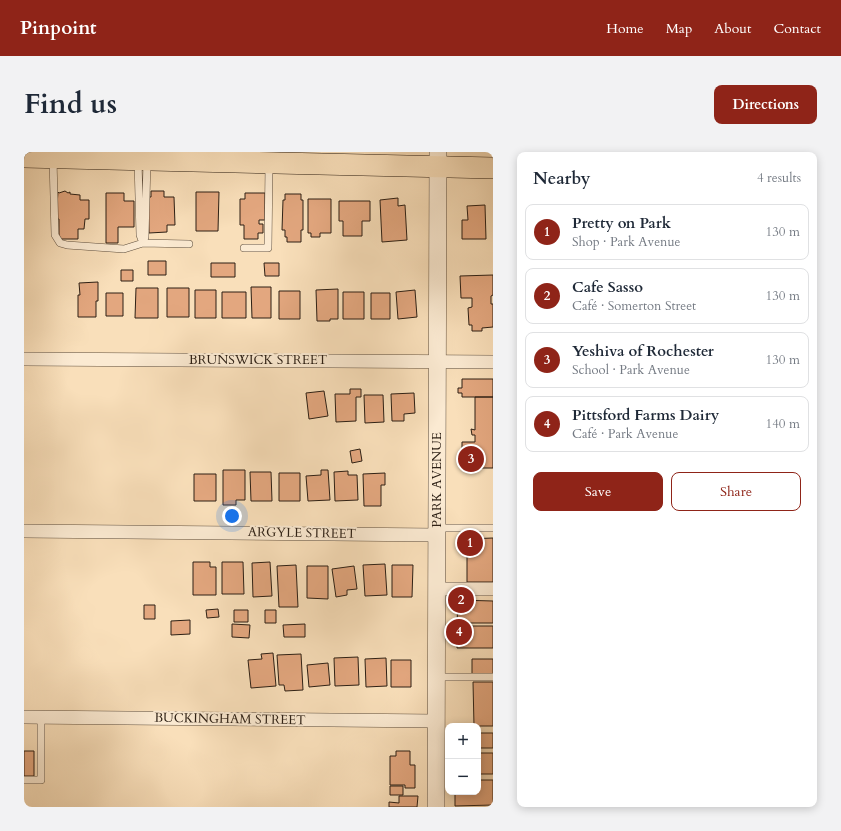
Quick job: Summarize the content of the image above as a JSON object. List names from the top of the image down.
{
  "streets": {
    "street": [
      "BRUNSWICK STREET",
      "PARK AVENUE",
      "ARGYLE STREET",
      "BUCKINGHAM STREET"
    ]
  },
  "crossings": [
    ["BRUNSWICK STREET", "PARK AVENUE"],
    ["PARK AVENUE", "ARGYLE STREET"],
    ["PARK AVENUE", "BUCKINGHAM STREET"]
  ],
  "page": {
    "header": "Pinpoint",
    "nav": [
      "Home",
      "Map",
      "About",
      "Contact"
    ],
    "title": "Find us",
    "buttons": [
      "Directions",
      ["Save", "Share"]
    ],
    "heading": ["Nearby", "4 results"],
    "list": [
      {
        "mark": "1",
        "name": "Pretty on Park",
        "note": "Shop · Park Avenue",
        "value": "130 m"
      },
      {
        "mark": "2",
        "name": "Cafe Sasso",
        "note": "Café · Somerton Street",
        "value": "130 m"
      },
      {
        "mark": "3",
        "name": "Yeshiva of Rochester",
        "note": "School · Park Avenue",
        "value": "130 m"
      },
      {
        "mark": "4",
        "name": "Pittsford Farms Dairy",
        "note": "Café · Park Avenue",
        "value": "140 m"
      }
    ],
    "pins": [
      "3",
      "1",
      "2",
      "4"
    ],
    "map_buttons": ["+", "−"]
  }
}
